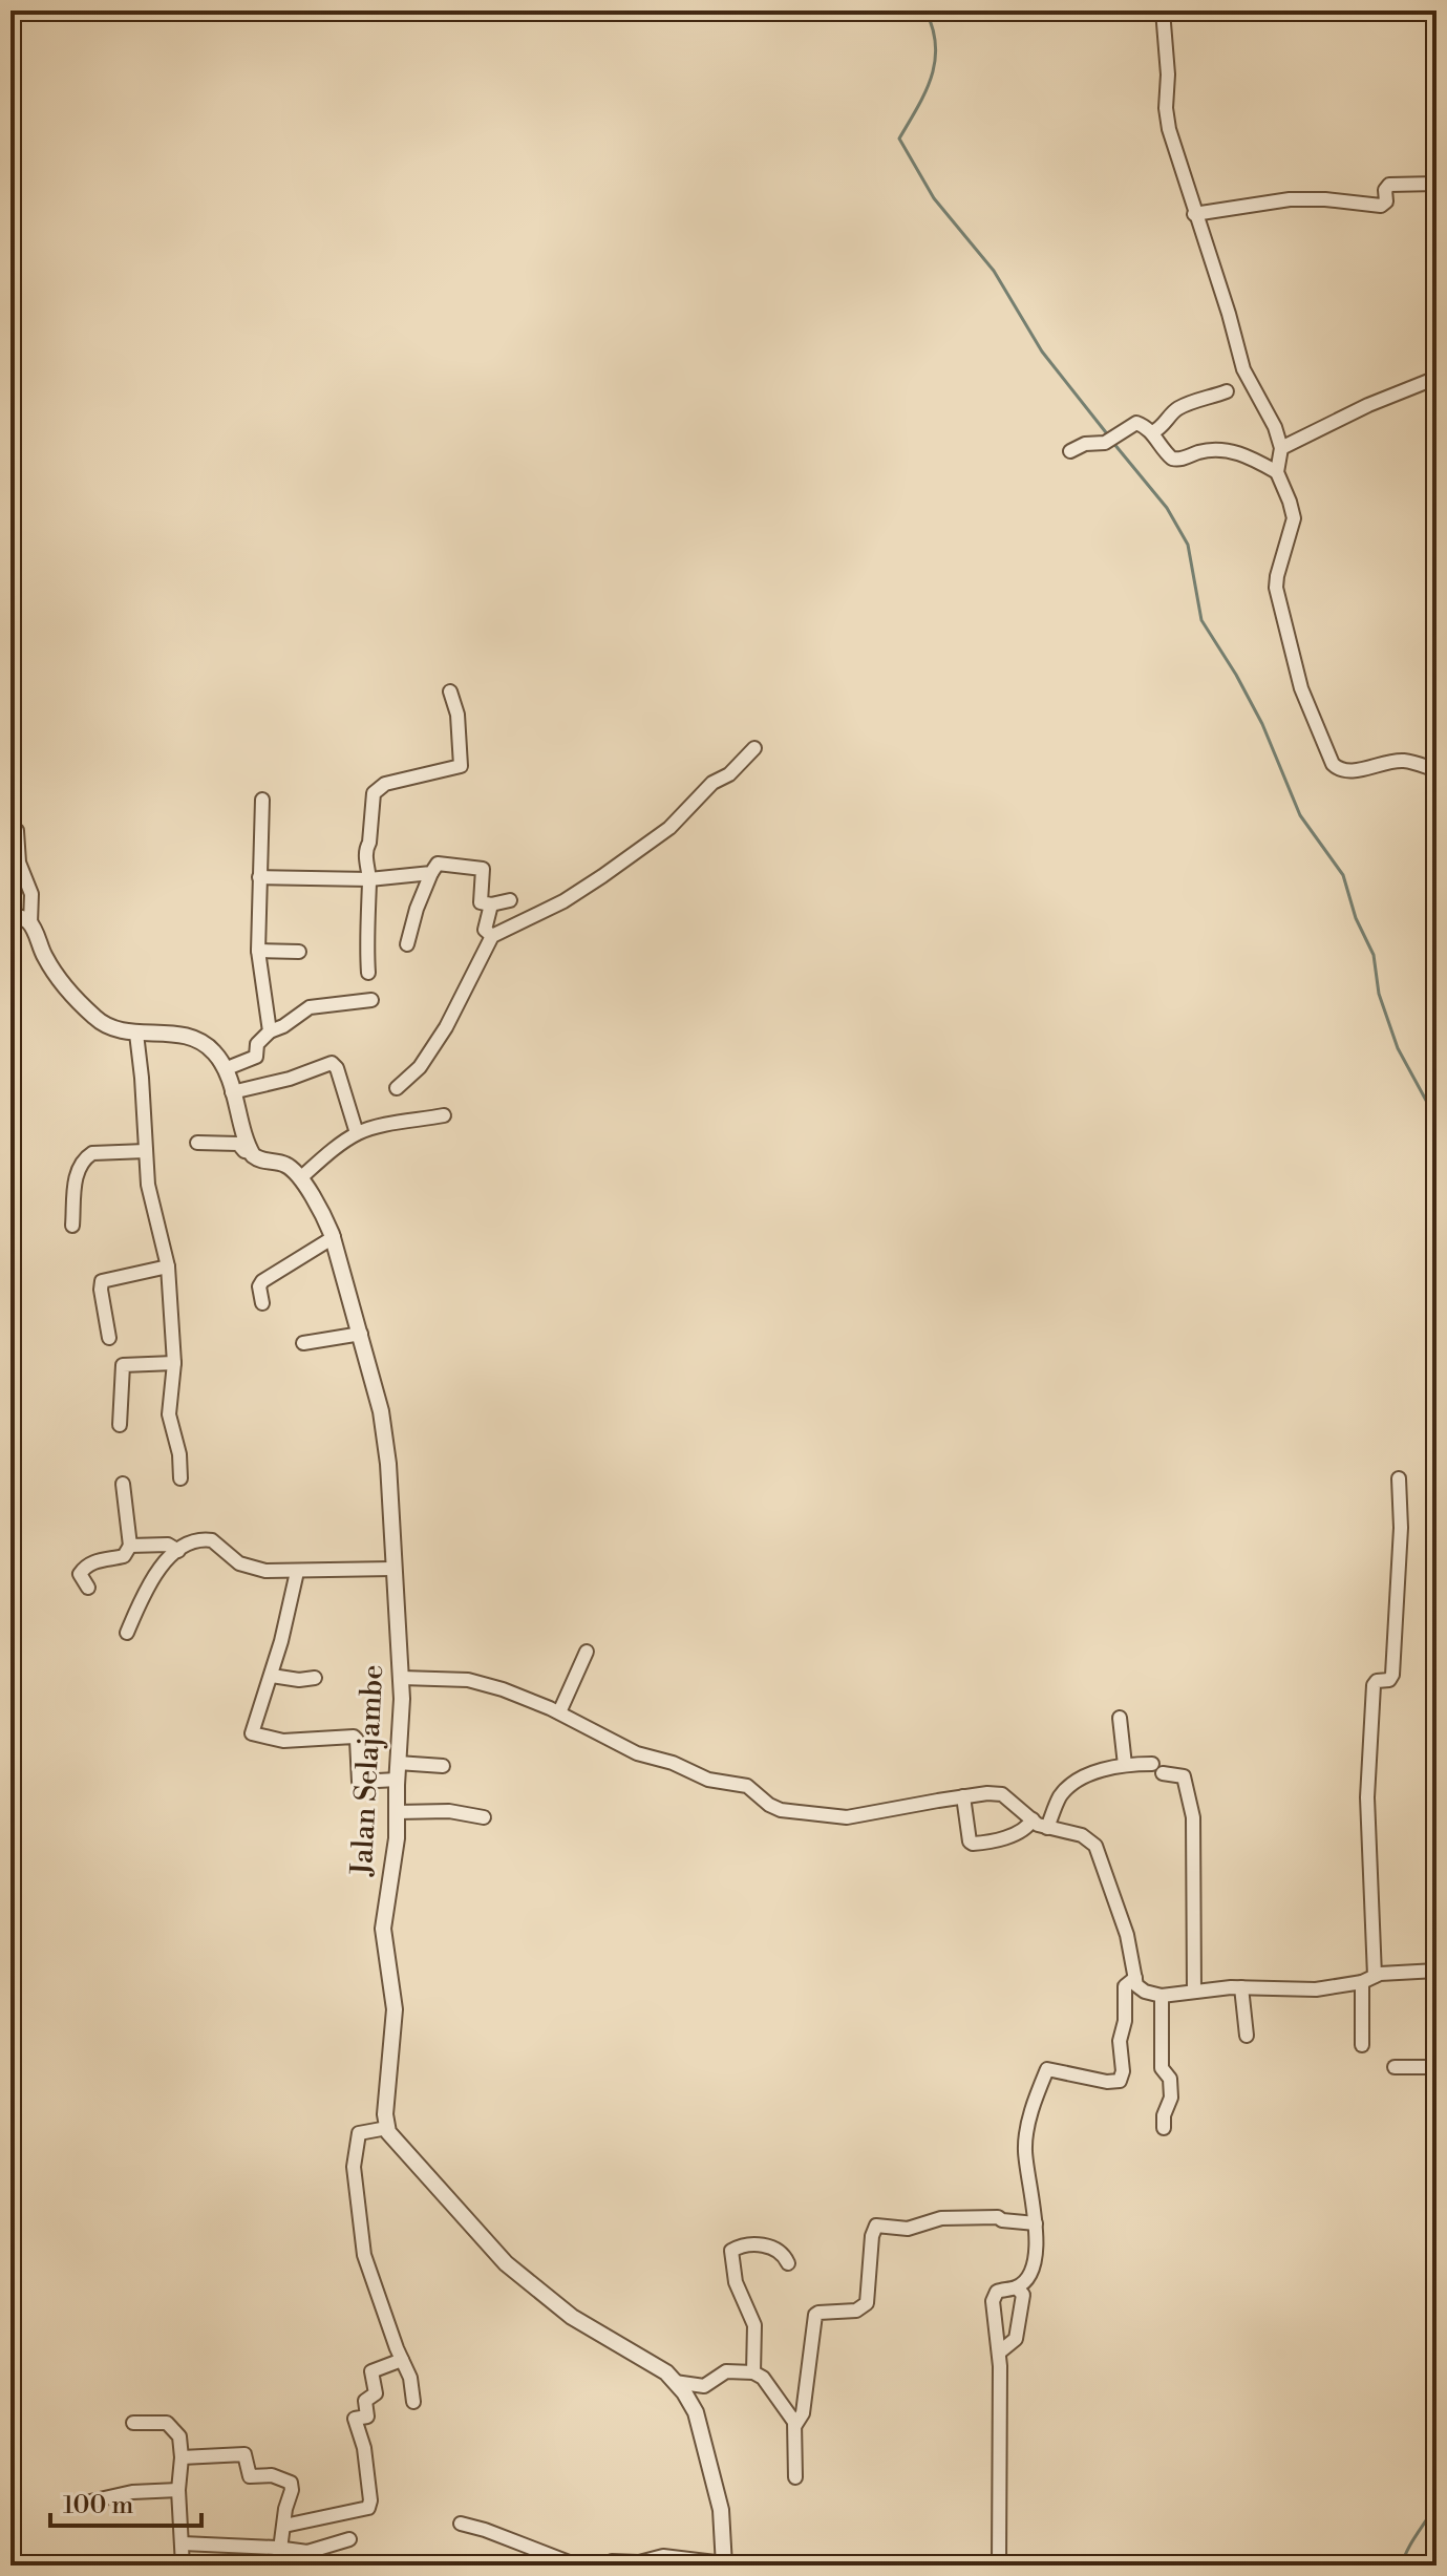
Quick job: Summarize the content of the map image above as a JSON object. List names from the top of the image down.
{
  "streets": {
    "street": ["Jalan Selajambe"]
  },
  "scale_bar": "100 m"
}
